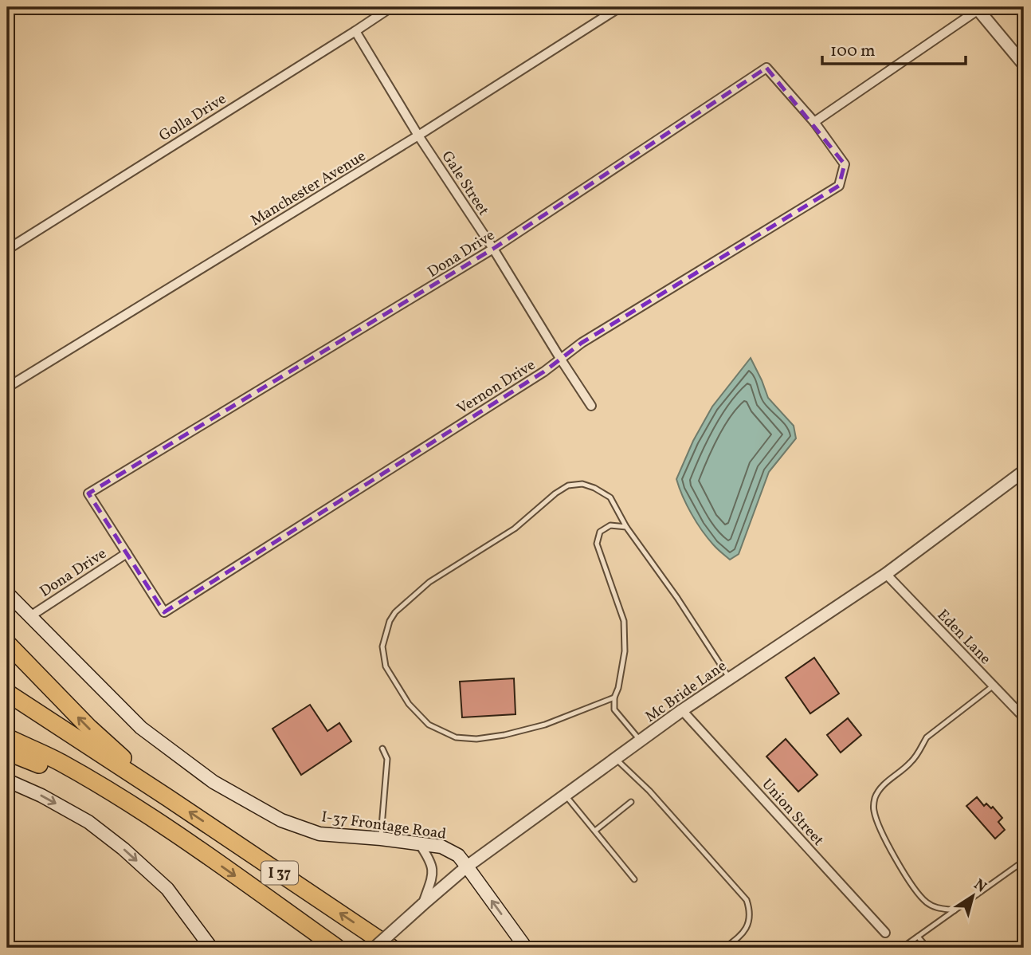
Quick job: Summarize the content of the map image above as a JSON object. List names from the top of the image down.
{
  "streets": {
    "highway": ["I 37"],
    "main road": ["I-37 Frontage Road"],
    "street": [
      "Golla Drive",
      "Gale Street",
      "Manchester Avenue",
      "Dona Drive",
      "Vernon Drive",
      "Eden Lane",
      "Mc Bride Lane",
      "Union Street"
    ]
  },
  "crossings": [
    ["Golla Drive", "Gale Street"],
    ["Gale Street", "Manchester Avenue"],
    ["Gale Street", "Dona Drive"],
    ["Gale Street", "Vernon Drive"],
    ["Dona Drive", "Vernon Drive"],
    ["Dona Drive", "I-37 Frontage Road"],
    ["Eden Lane", "Mc Bride Lane"],
    ["Mc Bride Lane", "Union Street"],
    ["Mc Bride Lane", "I-37 Frontage Road"]
  ],
  "scale_bar": "100 m",
  "north": "top right"
}
